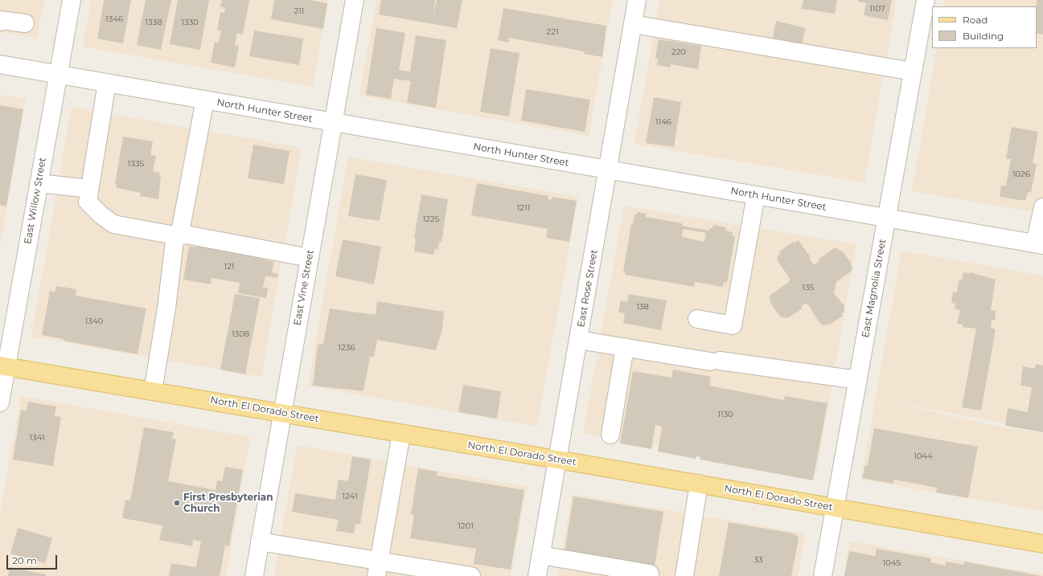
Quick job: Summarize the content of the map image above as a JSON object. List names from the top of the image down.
{
  "streets": {
    "main road": ["North El Dorado Street"],
    "street": [
      "North Hunter Street",
      "East Willow Street",
      "East Vine Street",
      "East Rose Street",
      "East Magnolia Street"
    ]
  },
  "crossings": [
    ["North Hunter Street", "East Willow Street"],
    ["North Hunter Street", "East Vine Street"],
    ["North Hunter Street", "East Rose Street"],
    ["North Hunter Street", "East Magnolia Street"],
    ["East Willow Street", "North El Dorado Street"],
    ["East Vine Street", "North El Dorado Street"],
    ["East Rose Street", "North El Dorado Street"],
    ["East Magnolia Street", "North El Dorado Street"]
  ],
  "places": ["First Presbyterian Church"],
  "house_numbers": [
    "1107",
    "211",
    "1346",
    "1338",
    "1330",
    "221",
    "220",
    "1146",
    "1335",
    "1026",
    "1211",
    "1225",
    "121",
    "135",
    "138",
    "1340",
    "1308",
    "1236",
    "1130",
    "1341",
    "1044",
    "1241",
    "1201",
    "33",
    "1045"
  ],
  "legend": ["Road", "Building"],
  "scale_bar": "20 m"
}
